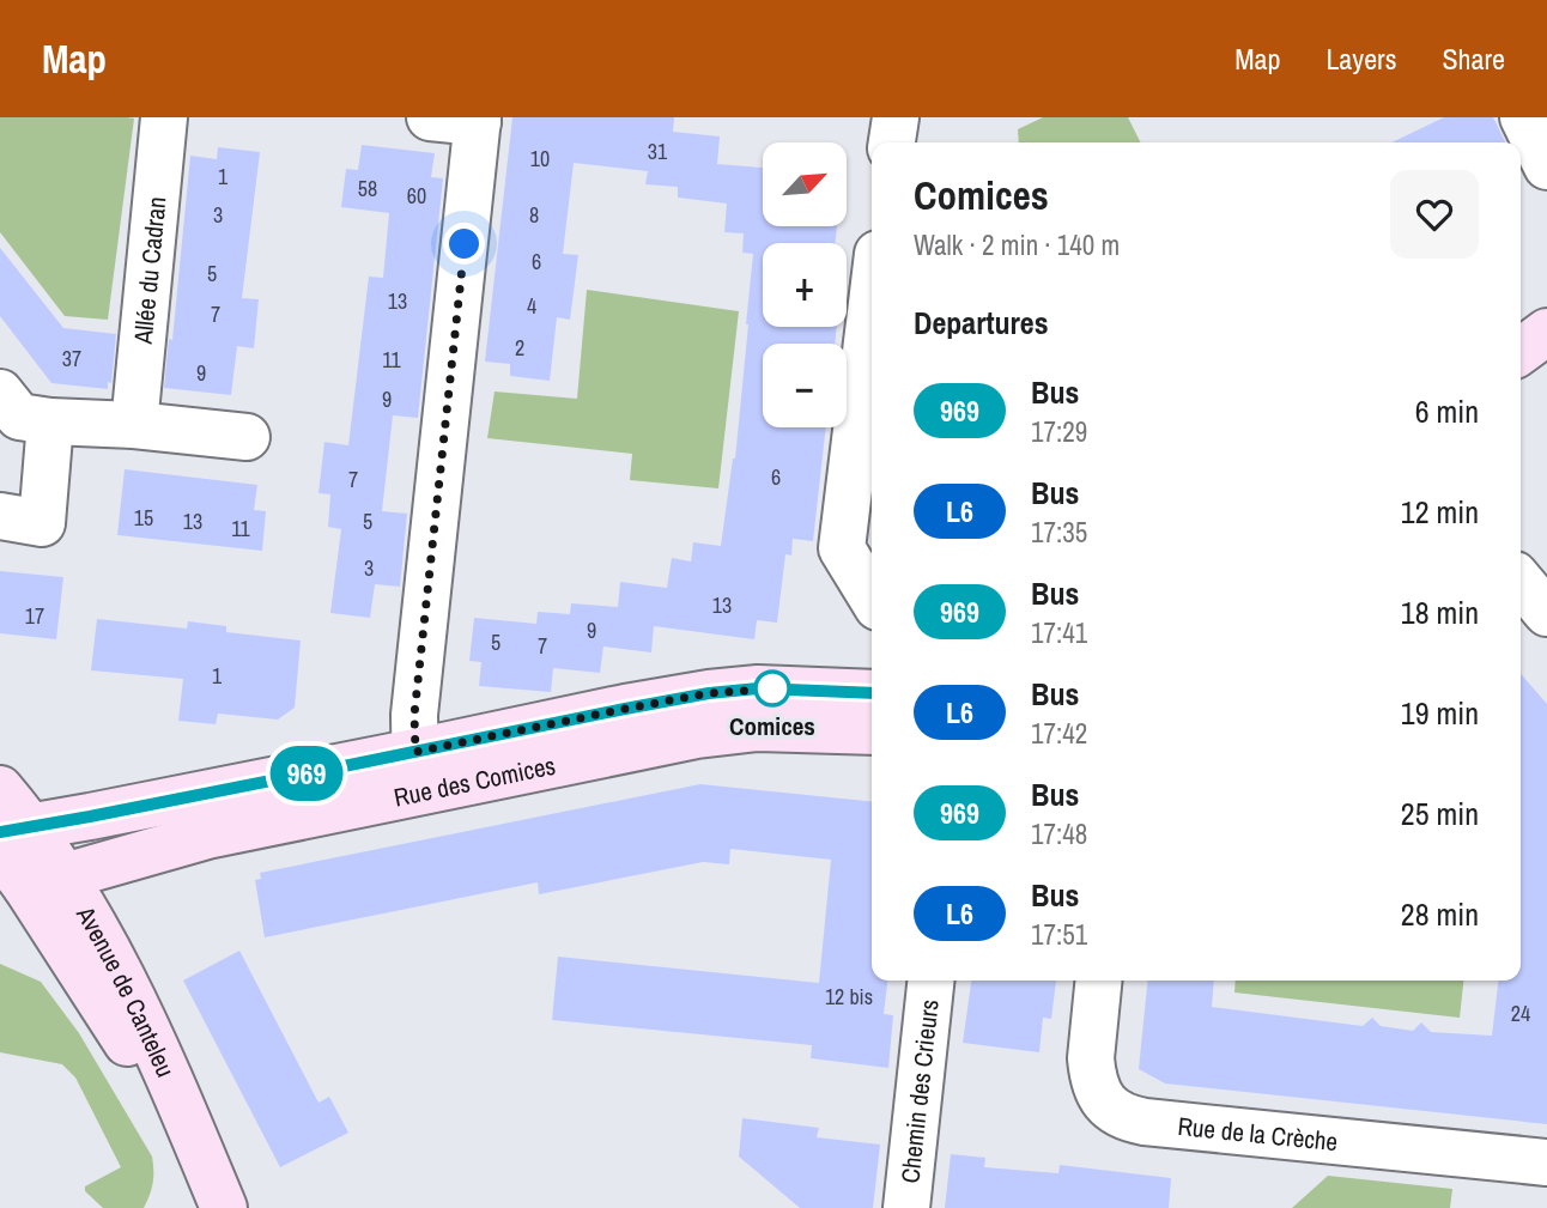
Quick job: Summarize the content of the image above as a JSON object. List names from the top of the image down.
{
  "streets": {
    "street": [
      "Allée du Cadran",
      "Rue des Comices",
      "Avenue de Canteleu",
      "Chemin des Crieurs",
      "Rue de la Crèche"
    ]
  },
  "crossings": [
    ["Rue des Comices", "Avenue de Canteleu"]
  ],
  "places": ["Comices"],
  "lines": ["bus line 969"],
  "house_numbers": [
    "31",
    "10",
    "1",
    "58",
    "60",
    "3",
    "8",
    "6",
    "5",
    "13",
    "4",
    "7",
    "2",
    "37",
    "11",
    "9",
    "9",
    "6",
    "7",
    "15",
    "13",
    "5",
    "11",
    "3",
    "13",
    "17",
    "9",
    "5",
    "7",
    "1",
    "12 bis",
    "24"
  ],
  "north": "top right",
  "page": {
    "header": "Map",
    "nav": ["Map", "Layers", "Share"],
    "on_map": "969",
    "map_buttons": ["+", "−"],
    "heading": [
      ["Comices", "Walk · 2 min · 140 m"],
      "Departures"
    ],
    "list": [
      {
        "mark": "969",
        "name": "Bus",
        "note": "17:29",
        "value": "6 min"
      },
      {
        "mark": "L6",
        "name": "Bus",
        "note": "17:35",
        "value": "12 min"
      },
      {
        "mark": "969",
        "name": "Bus",
        "note": "17:41",
        "value": "18 min"
      },
      {
        "mark": "L6",
        "name": "Bus",
        "note": "17:42",
        "value": "19 min"
      },
      {
        "mark": "969",
        "name": "Bus",
        "note": "17:48",
        "value": "25 min"
      },
      {
        "mark": "L6",
        "name": "Bus",
        "note": "17:51",
        "value": "28 min"
      }
    ]
  }
}
